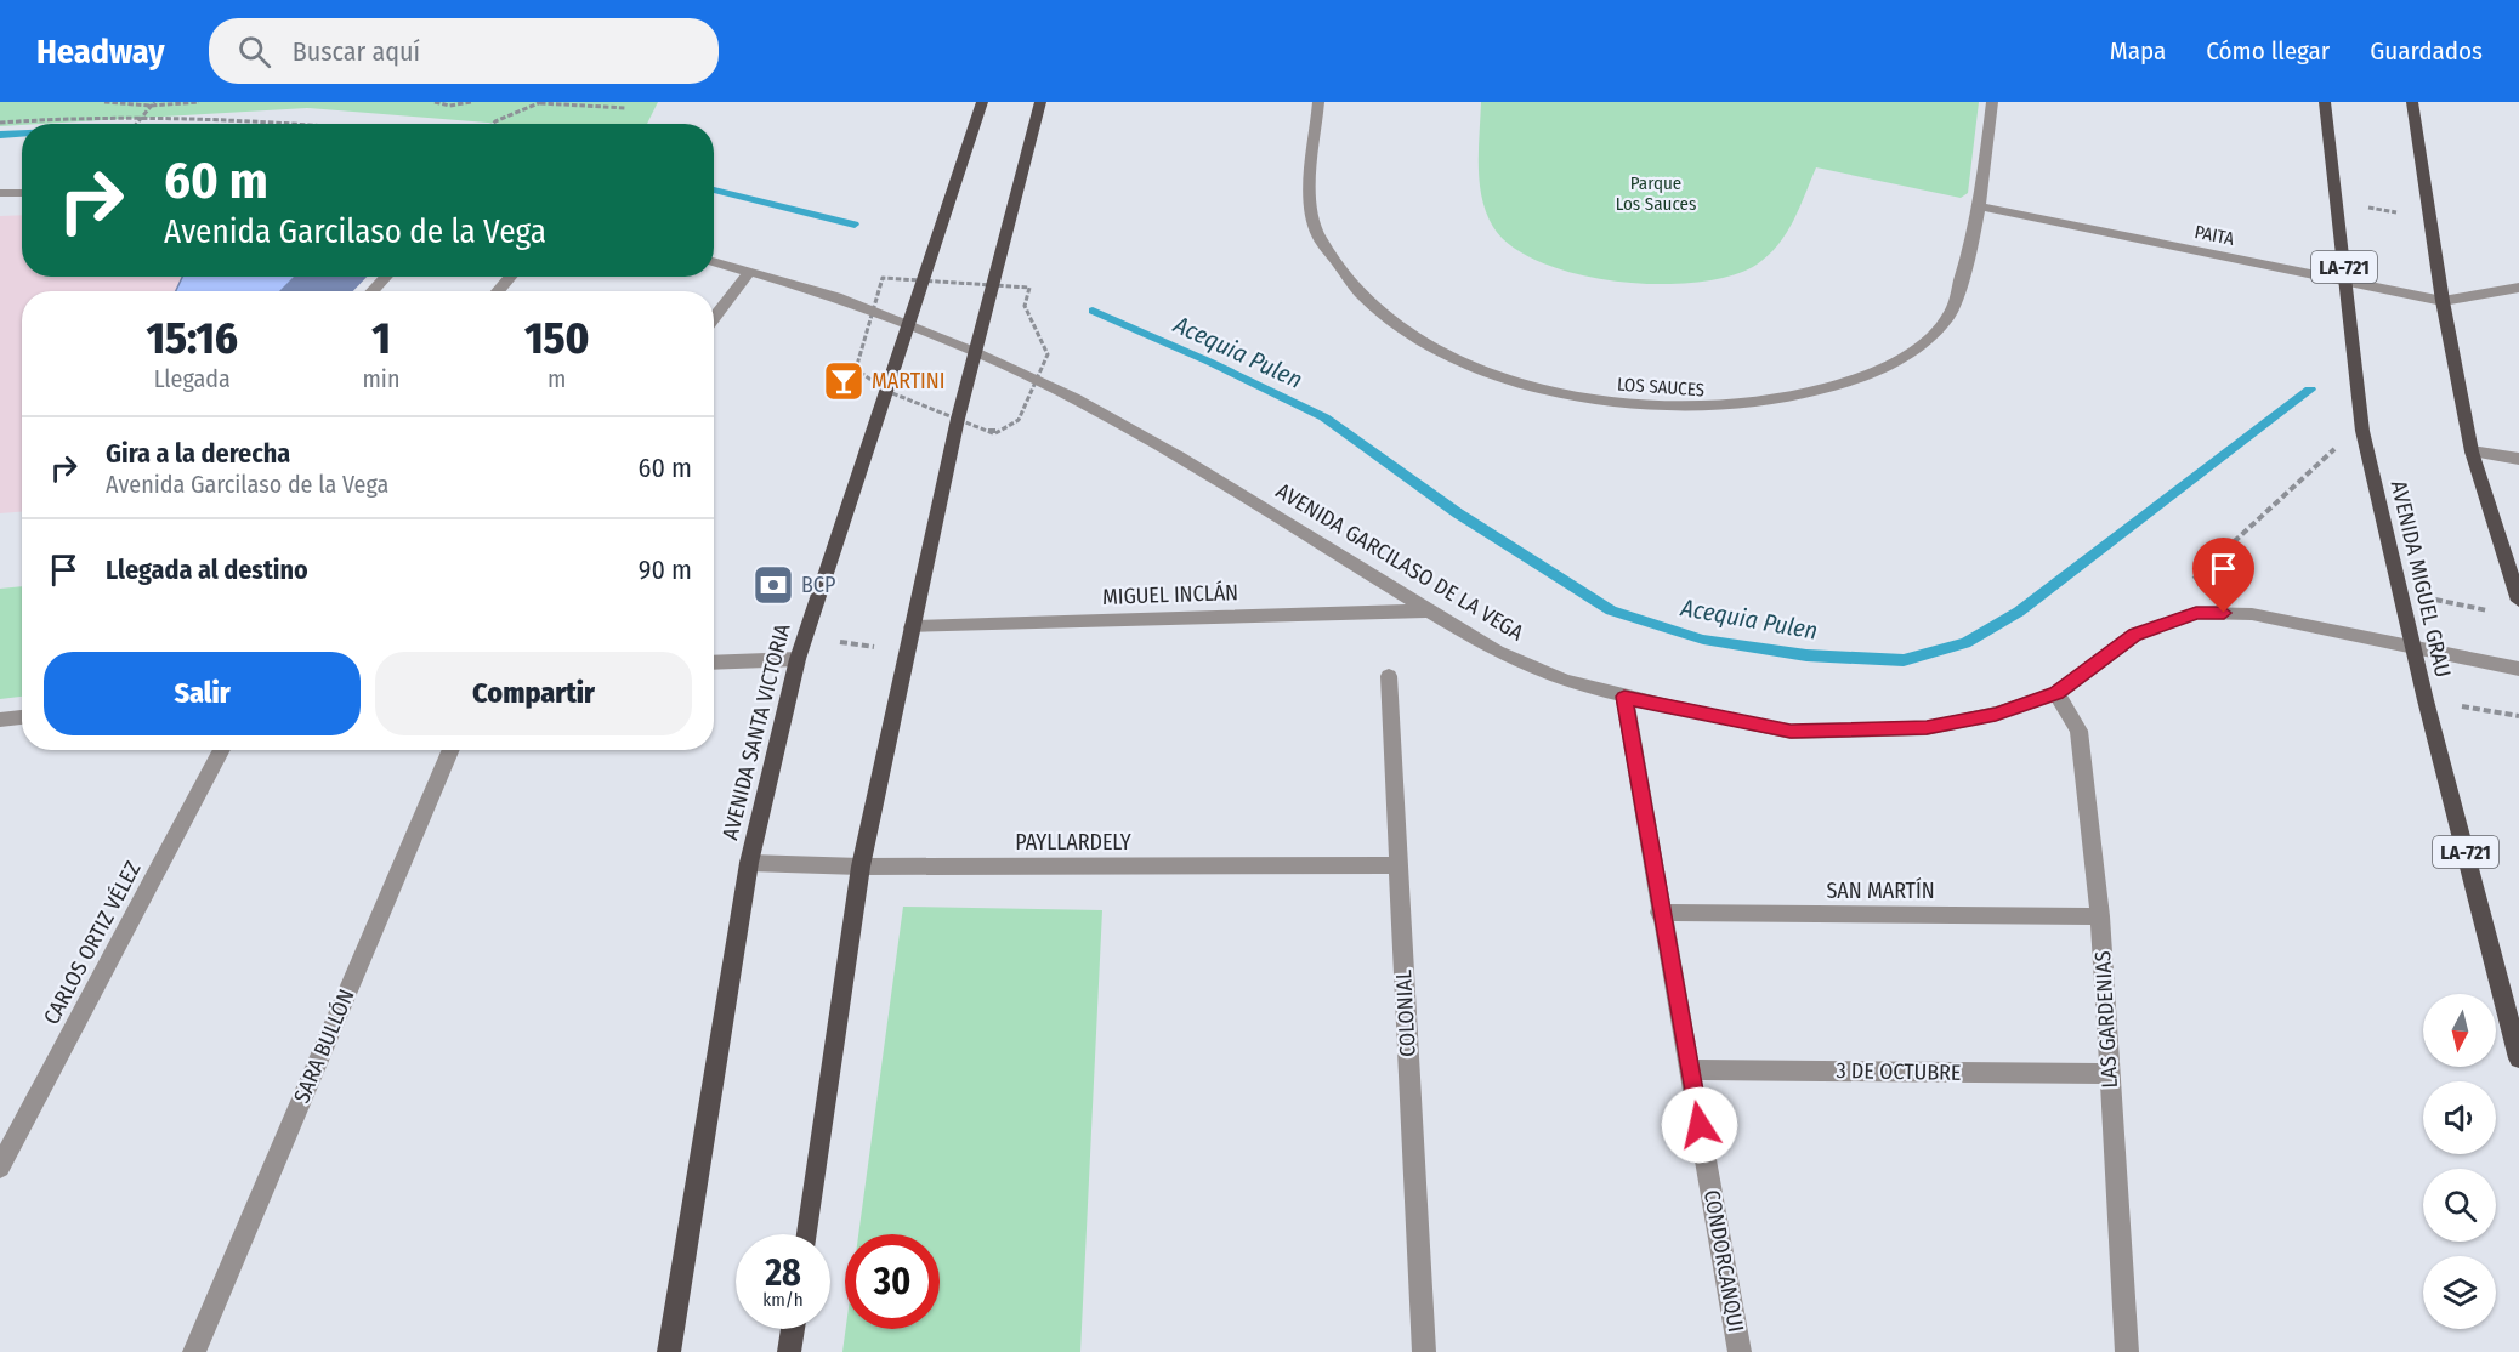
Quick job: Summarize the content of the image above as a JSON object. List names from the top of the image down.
{
  "streets": {
    "main road": ["LA-721", "AVENIDA MIGUEL GRAU", "AVENIDA SANTA VICTORIA"],
    "street": [
      "PAITA",
      "LOS SAUCES",
      "AVENIDA GARCILASO DE LA VEGA",
      "MIGUEL INCLÁN",
      "PAYLLARDELY",
      "SAN MARTÍN",
      "CARLOS ORTIZ VÉLEZ",
      "COLONIAL",
      "LAS GARDENIAS",
      "SARA BULLÓN",
      "3 DE OCTUBRE",
      "CONDORCANQUI"
    ]
  },
  "crossings": [
    ["PAITA", "LOS SAUCES"],
    ["PAITA", "AVENIDA MIGUEL GRAU"],
    ["AVENIDA GARCILASO DE LA VEGA", "AVENIDA MIGUEL GRAU"],
    ["AVENIDA GARCILASO DE LA VEGA", "MIGUEL INCLÁN"],
    ["AVENIDA GARCILASO DE LA VEGA", "AVENIDA SANTA VICTORIA"],
    ["AVENIDA GARCILASO DE LA VEGA", "LAS GARDENIAS"],
    ["AVENIDA GARCILASO DE LA VEGA", "CONDORCANQUI"],
    ["AVENIDA SANTA VICTORIA", "PAYLLARDELY"],
    ["PAYLLARDELY", "COLONIAL"],
    ["SAN MARTÍN", "LAS GARDENIAS"],
    ["SAN MARTÍN", "CONDORCANQUI"],
    ["LAS GARDENIAS", "3 DE OCTUBRE"],
    ["3 DE OCTUBRE", "CONDORCANQUI"]
  ],
  "water": ["Acequia Pulen"],
  "parks": ["Parque Los Sauces"],
  "places": {
    "bar": ["MARTINI"],
    "bank": ["BCP"]
  },
  "north": "bottom",
  "page": {
    "header": "Headway",
    "search": "Buscar aquí",
    "nav": ["Mapa", "Cómo llegar", "Guardados"],
    "turn": ["60 m", "Avenida Garcilaso de la Vega"],
    "eta": [
      "15:16",
      "Llegada",
      "1",
      "min",
      "150",
      "m"
    ],
    "list": [
      {
        "name": "Gira a la derecha",
        "note": "Avenida Garcilaso de la Vega",
        "value": "60 m"
      },
      {
        "name": "Llegada al destino",
        "value": "90 m"
      }
    ],
    "buttons": ["Salir", "Compartir"],
    "speed": "28 km/h",
    "limit": "30"
  }
}
